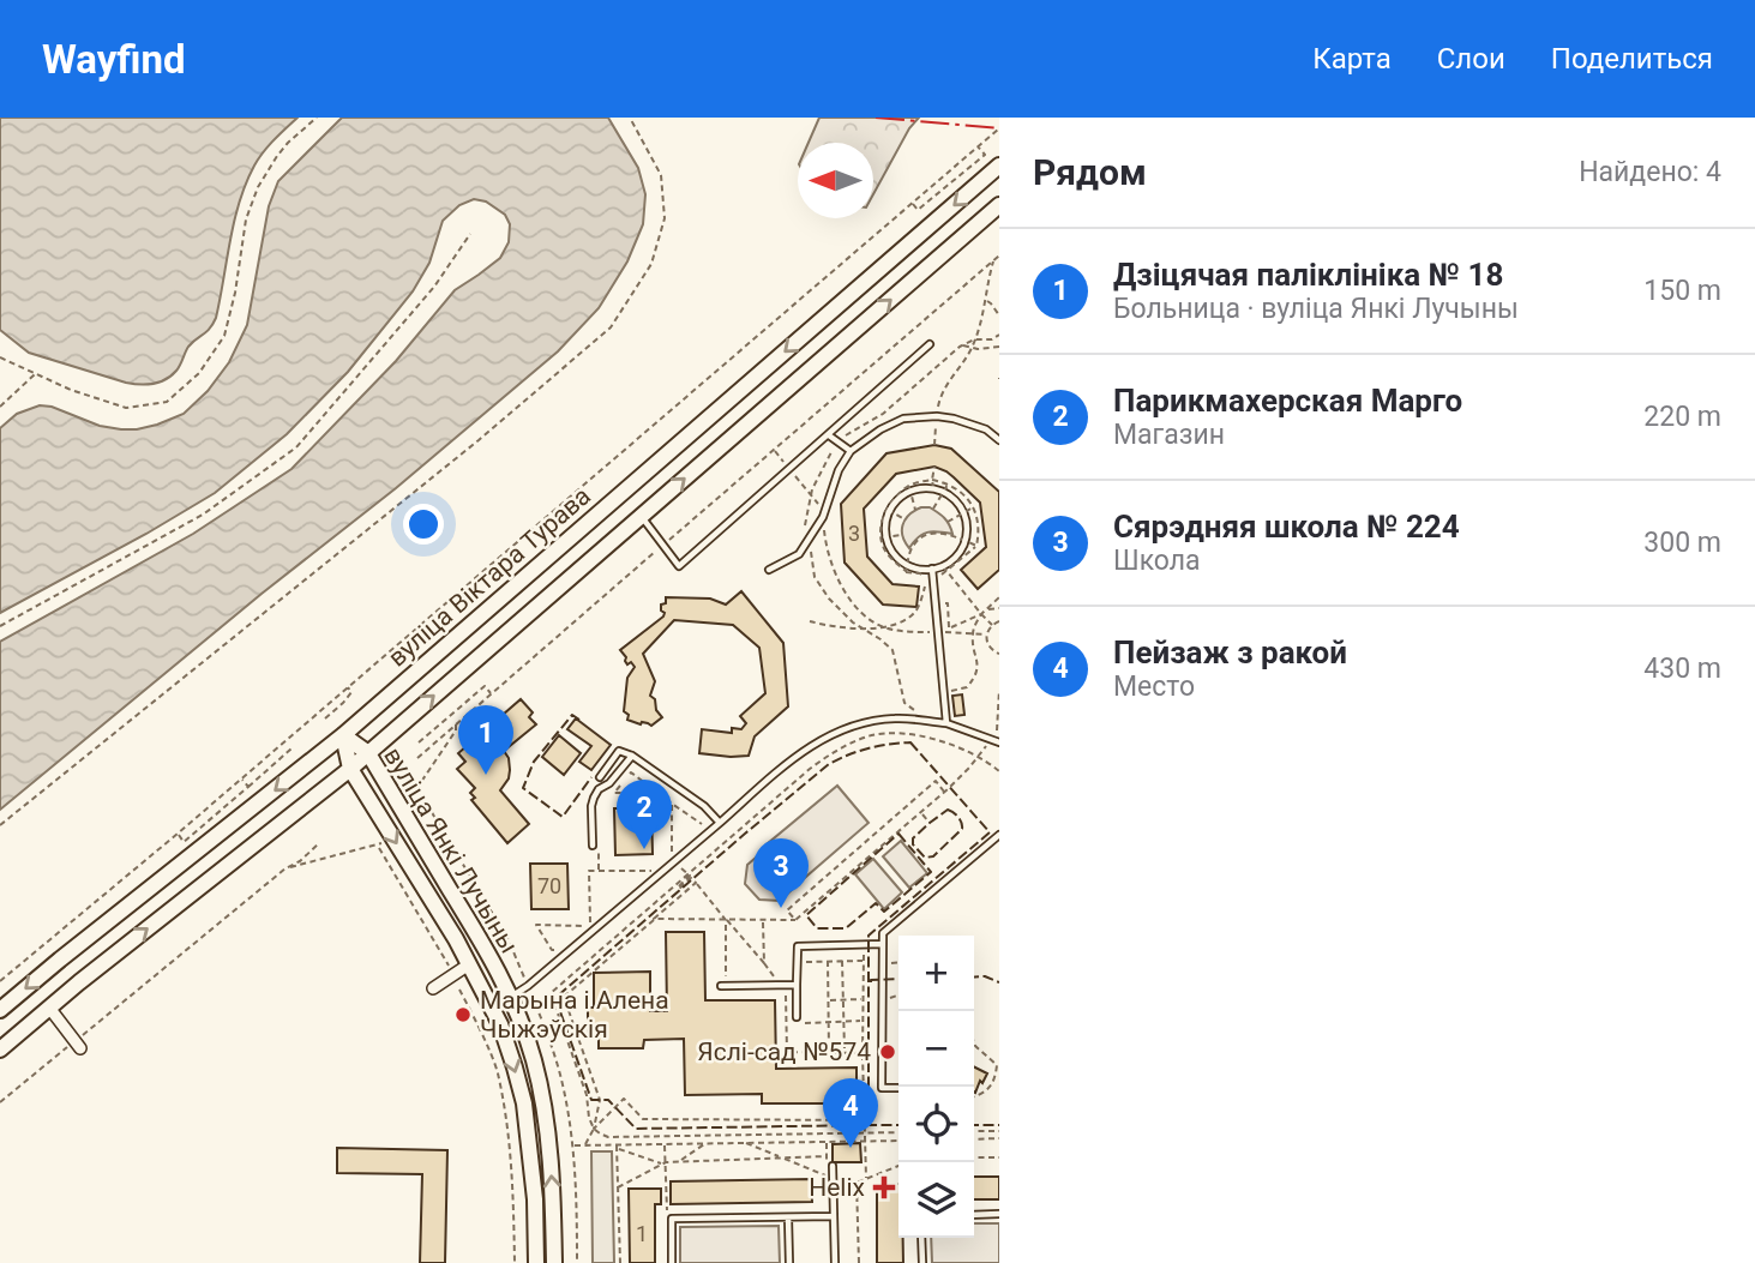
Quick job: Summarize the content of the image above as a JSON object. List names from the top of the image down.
{
  "streets": {
    "main road": ["вуліца Віктара Турава", "вуліца Янкі Лучыны"]
  },
  "crossings": [
    ["вуліца Віктара Турава", "вуліца Янкі Лучыны"]
  ],
  "places": {
    "other": ["Марына і Алена Чыжэўскія", "Яслі-сад №574"],
    "health": ["Helix"]
  },
  "house_numbers": ["3", "70", "1"],
  "north": "left",
  "page": {
    "header": "Wayfind",
    "nav": ["Карта", "Слои", "Поделиться"],
    "heading": ["Рядом", "Найдено: 4"],
    "list": [
      {
        "mark": "1",
        "name": "Дзіцячая паліклініка № 18",
        "note": "Больница · вуліца Янкі Лучыны",
        "value": "150 m"
      },
      {
        "mark": "2",
        "name": "Парикмахерская Марго",
        "note": "Магазин",
        "value": "220 m"
      },
      {
        "mark": "3",
        "name": "Сярэдняя школа № 224",
        "note": "Школа",
        "value": "300 m"
      },
      {
        "mark": "4",
        "name": "Пейзаж з ракой",
        "note": "Место",
        "value": "430 m"
      }
    ],
    "pins": [
      "1",
      "2",
      "3",
      "4"
    ],
    "map_buttons": ["+", "−"]
  }
}
